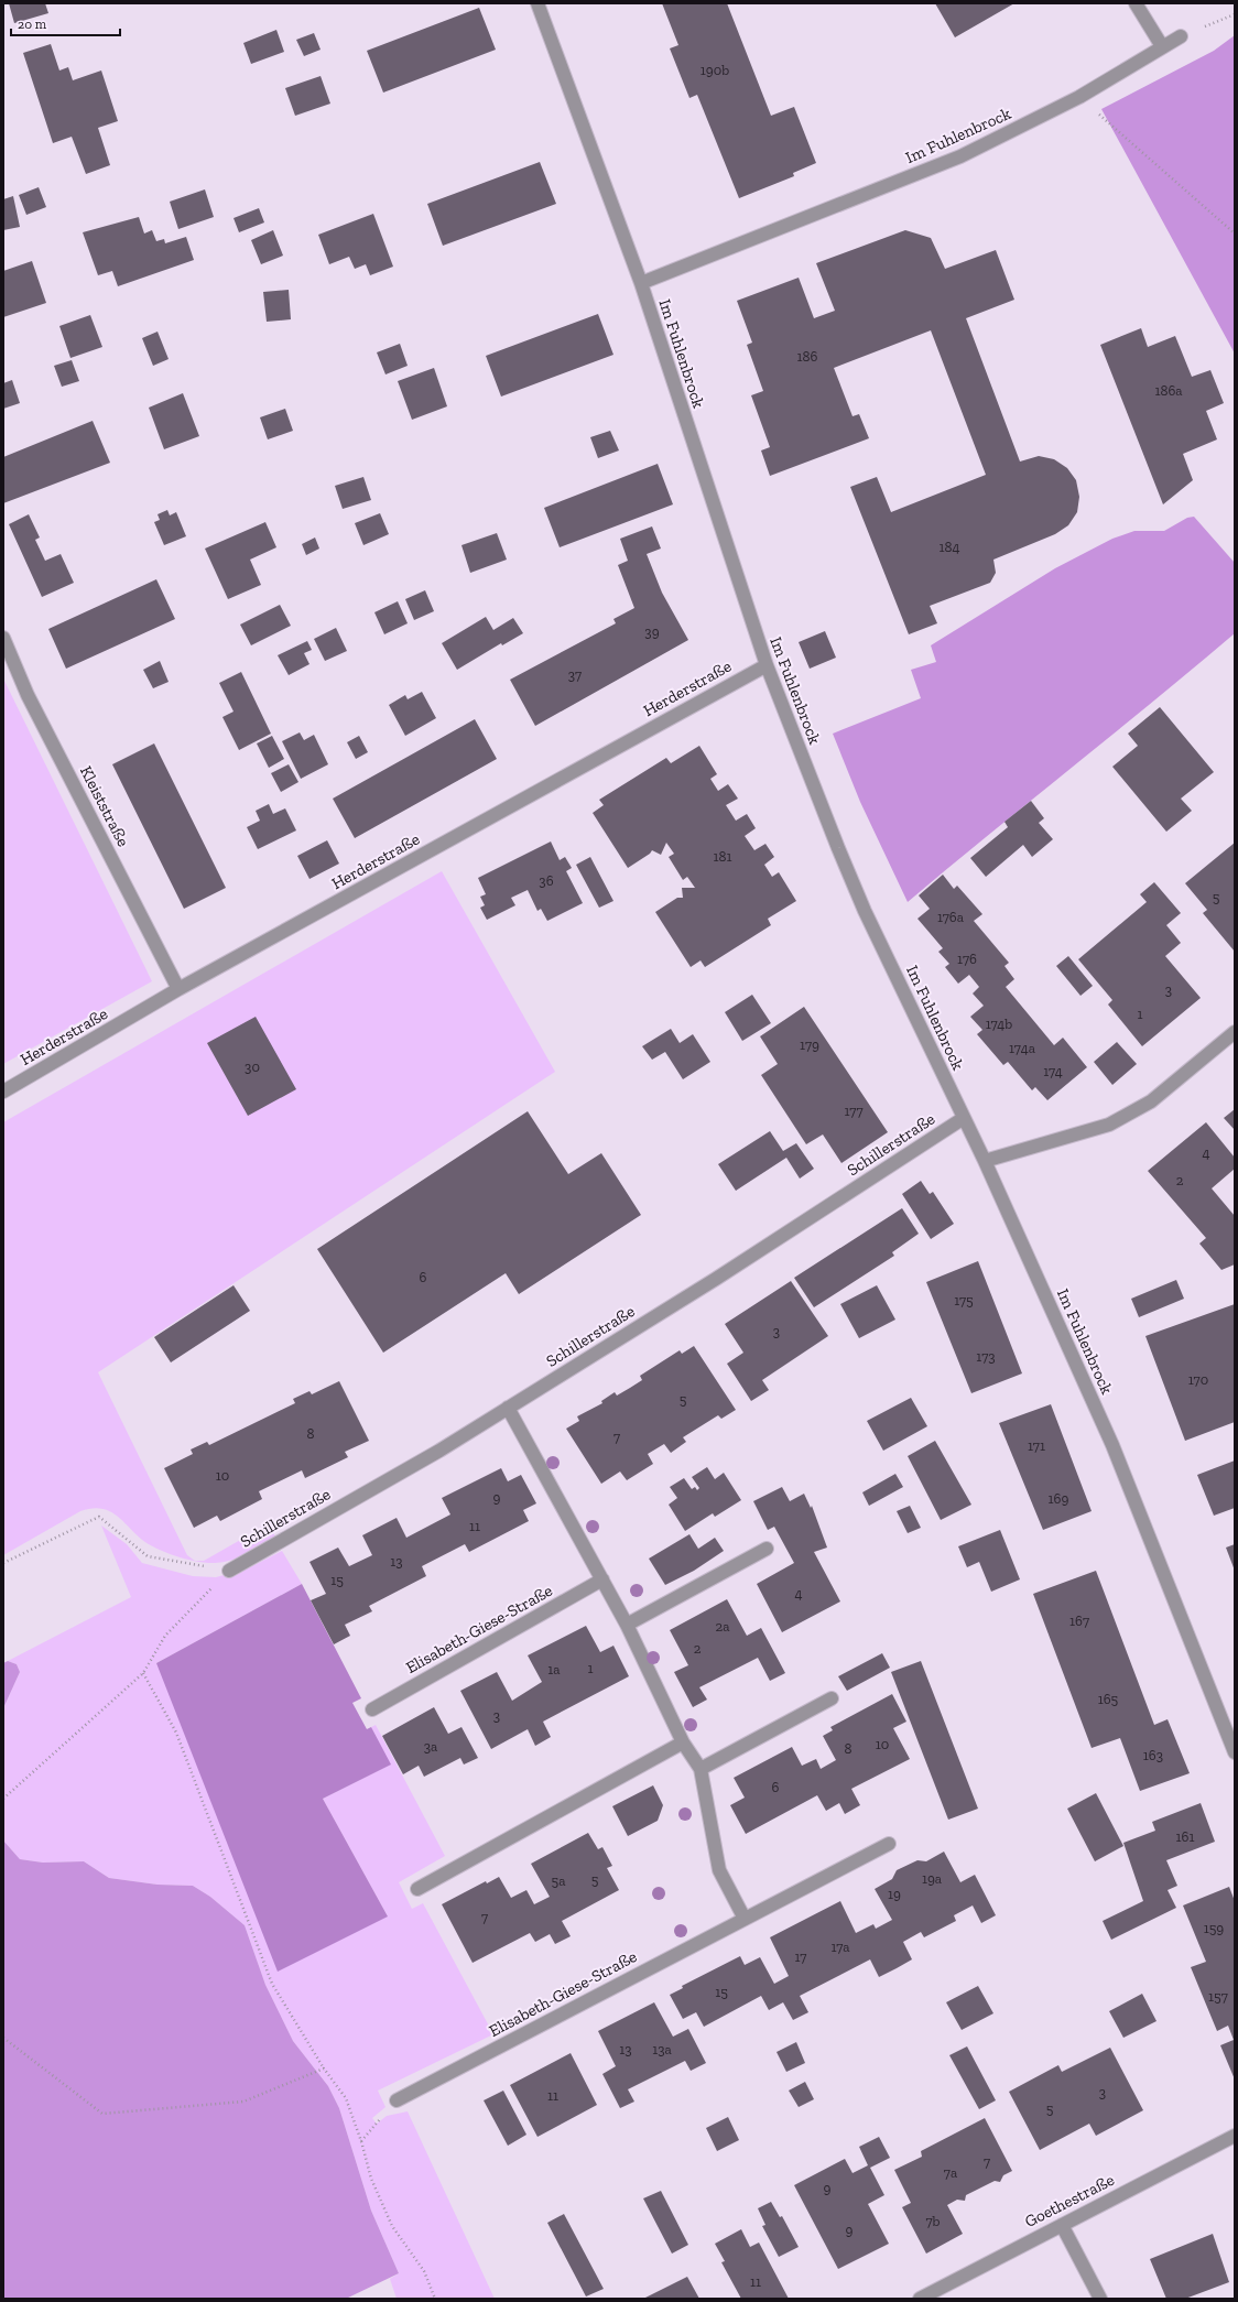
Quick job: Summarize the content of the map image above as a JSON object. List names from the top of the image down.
{
  "streets": {
    "street": [
      "Im Fuhlenbrock",
      "Herderstraße",
      "Kleiststraße",
      "Schillerstraße",
      "Elisabeth-Giese-Straße",
      "Goethestraße"
    ]
  },
  "crossings": [
    ["Im Fuhlenbrock", "Herderstraße"],
    ["Im Fuhlenbrock", "Schillerstraße"],
    ["Herderstraße", "Kleiststraße"]
  ],
  "house_numbers": [
    "190b",
    "186",
    "186a",
    "184",
    "39",
    "37",
    "181",
    "36",
    "5",
    "176a",
    "176",
    "3",
    "1",
    "174b",
    "179",
    "174a",
    "30",
    "174",
    "177",
    "4",
    "2",
    "6",
    "175",
    "3",
    "173",
    "170",
    "5",
    "8",
    "7",
    "171",
    "10",
    "9",
    "169",
    "11",
    "13",
    "15",
    "4",
    "167",
    "2a",
    "2",
    "1",
    "1a",
    "165",
    "3",
    "10",
    "3a",
    "8",
    "163",
    "6",
    "161",
    "19a",
    "5",
    "5a",
    "19",
    "7",
    "159",
    "17a",
    "17",
    "15",
    "157",
    "13",
    "13a",
    "3",
    "11",
    "5",
    "7",
    "7a",
    "9",
    "7b",
    "9",
    "11"
  ],
  "scale_bar": "20 m"
}
